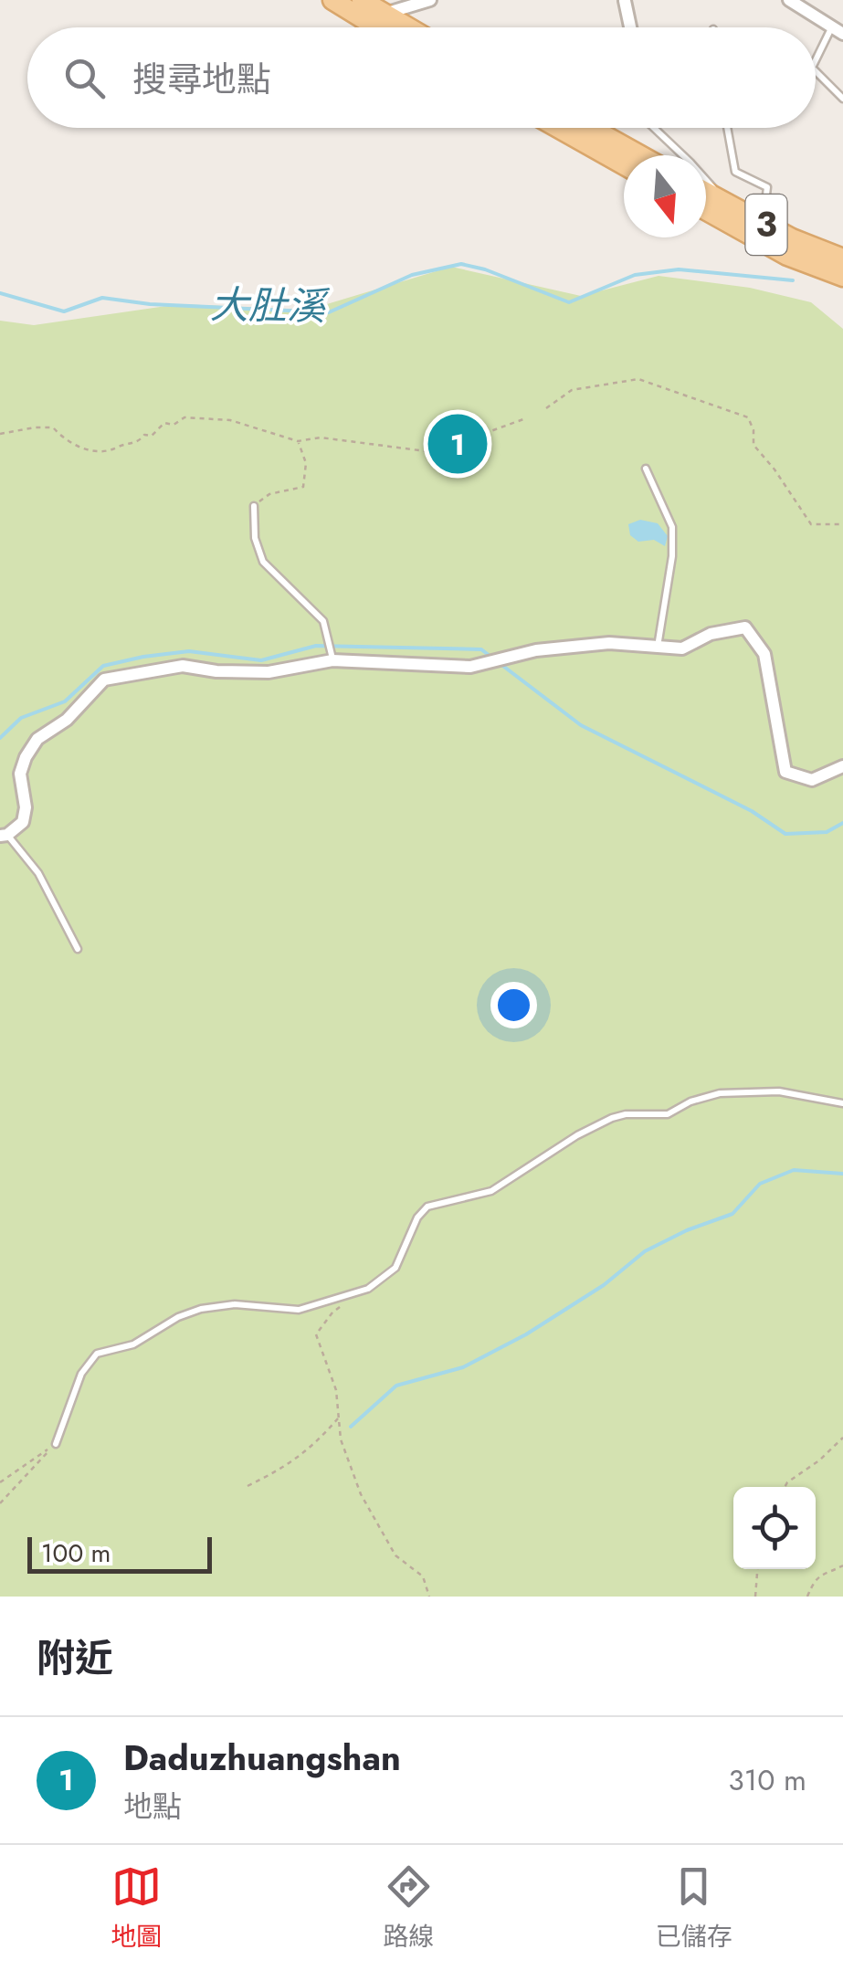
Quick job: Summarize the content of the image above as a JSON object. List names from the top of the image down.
{
  "streets": {
    "main road": ["3"]
  },
  "water": ["大肚溪"],
  "scale_bar": "100 m",
  "north": "bottom",
  "page": {
    "search": "搜尋地點",
    "pins": "1",
    "scale": "100 m",
    "heading": "附近",
    "list": [
      {
        "mark": "1",
        "name": "Daduzhuangshan",
        "note": "地點",
        "value": "310 m"
      }
    ],
    "nav": ["地圖", "路線", "已儲存"]
  }
}
